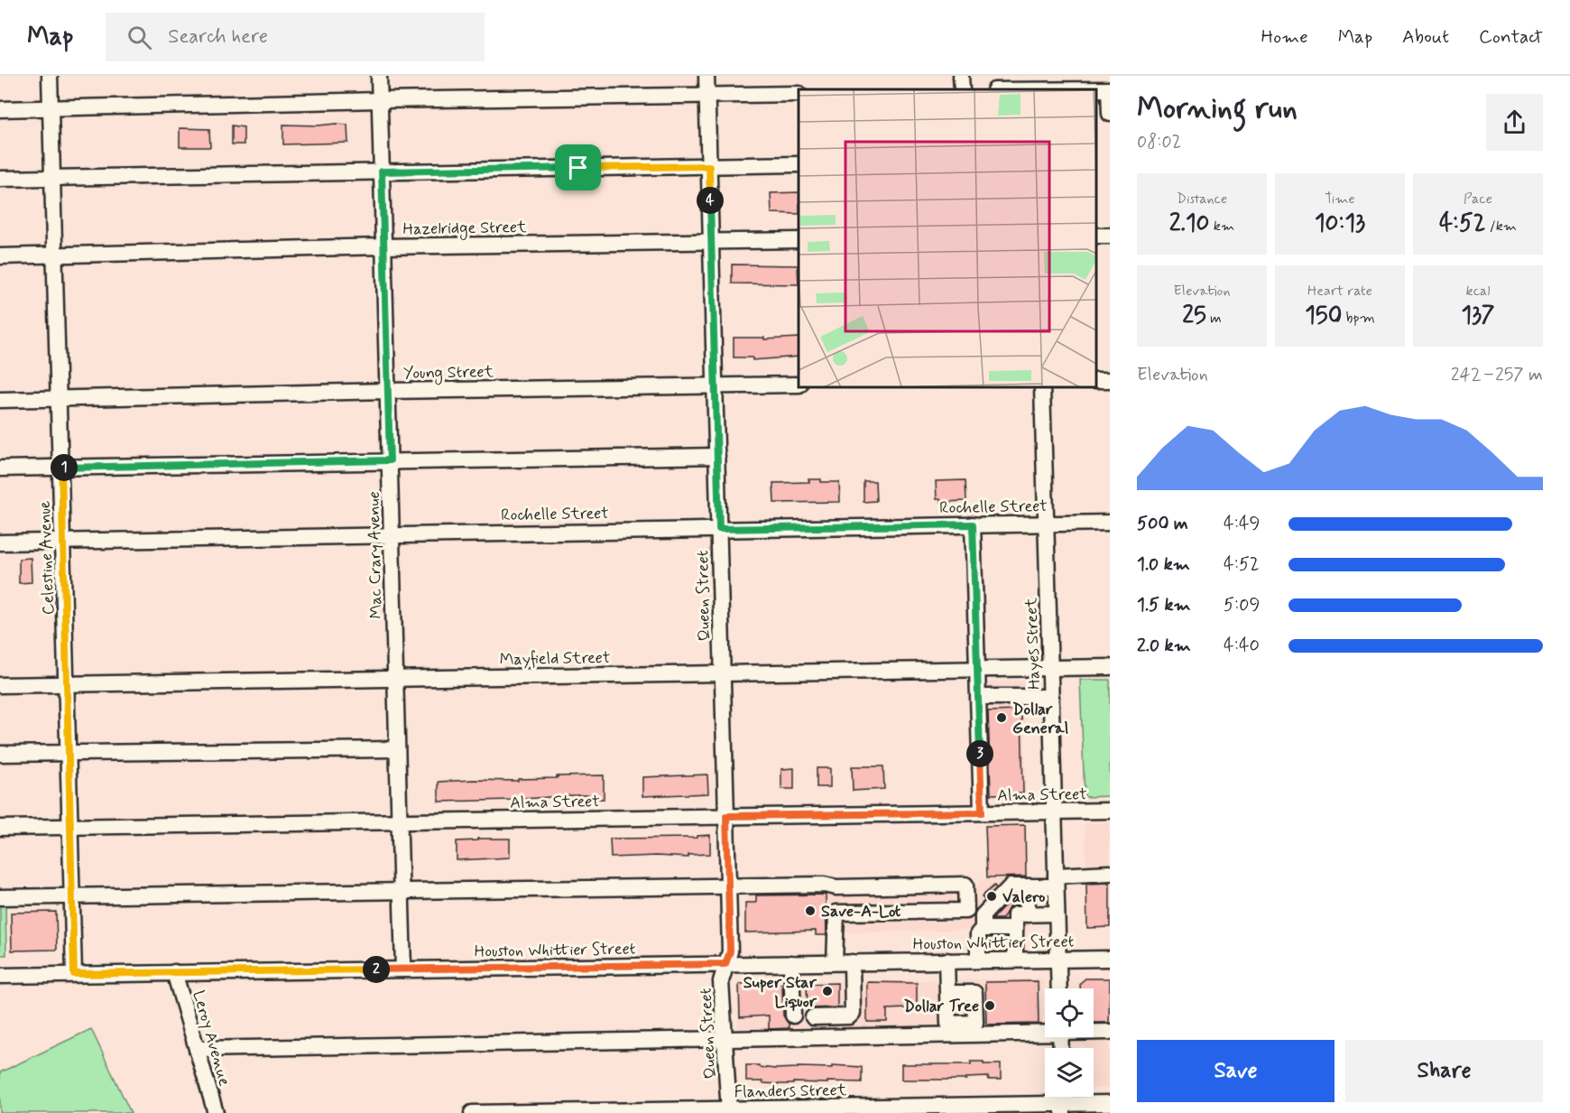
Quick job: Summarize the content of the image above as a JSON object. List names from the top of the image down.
{
  "streets": {
    "street": [
      "Hazelridge Street",
      "Young Street",
      "Rochelle Street",
      "Mac Crary Avenue",
      "Celestine Avenue",
      "Queen Street",
      "Hayes Street",
      "Mayfield Street",
      "Alma Street",
      "Houston Whittier Street",
      "Leroy Avenue",
      "Flanders Street"
    ]
  },
  "crossings": [
    ["Hazelridge Street", "Mac Crary Avenue"],
    ["Hazelridge Street", "Celestine Avenue"],
    ["Hazelridge Street", "Queen Street"],
    ["Young Street", "Mac Crary Avenue"],
    ["Young Street", "Celestine Avenue"],
    ["Young Street", "Queen Street"],
    ["Rochelle Street", "Mac Crary Avenue"],
    ["Rochelle Street", "Celestine Avenue"],
    ["Rochelle Street", "Queen Street"],
    ["Rochelle Street", "Hayes Street"],
    ["Mac Crary Avenue", "Mayfield Street"],
    ["Mac Crary Avenue", "Alma Street"],
    ["Mac Crary Avenue", "Houston Whittier Street"],
    ["Celestine Avenue", "Mayfield Street"],
    ["Celestine Avenue", "Alma Street"],
    ["Celestine Avenue", "Houston Whittier Street"],
    ["Queen Street", "Mayfield Street"],
    ["Queen Street", "Alma Street"],
    ["Queen Street", "Houston Whittier Street"],
    ["Queen Street", "Flanders Street"],
    ["Hayes Street", "Mayfield Street"],
    ["Hayes Street", "Alma Street"],
    ["Hayes Street", "Houston Whittier Street"],
    ["Houston Whittier Street", "Leroy Avenue"]
  ],
  "places": [
    "Dollar General",
    "Valero",
    "Save-A-Lot",
    "Super Star Liquor",
    "Dollar Tree"
  ],
  "page": {
    "header": "Map",
    "search": "Search here",
    "nav": [
      "Home",
      "Map",
      "About",
      "Contact"
    ],
    "heading": ["Morning run", "08:02"],
    "stats": [
      ["Distance", "2.10 km"],
      ["Time", "10:13"],
      ["Pace", "4:52 /km"],
      ["Elevation", "25 m"],
      ["Heart rate", "150 bpm"],
      ["kcal", "137"]
    ],
    "pins": [
      "4",
      "1",
      "3",
      "2"
    ],
    "chart": ["Elevation", "242–257 m"],
    "list": [
      {
        "name": "500 m",
        "note": "4:49"
      },
      {
        "name": "1.0 km",
        "note": "4:52"
      },
      {
        "name": "1.5 km",
        "note": "5:09"
      },
      {
        "name": "2.0 km",
        "note": "4:40"
      }
    ],
    "buttons": ["Save", "Share"]
  }
}
